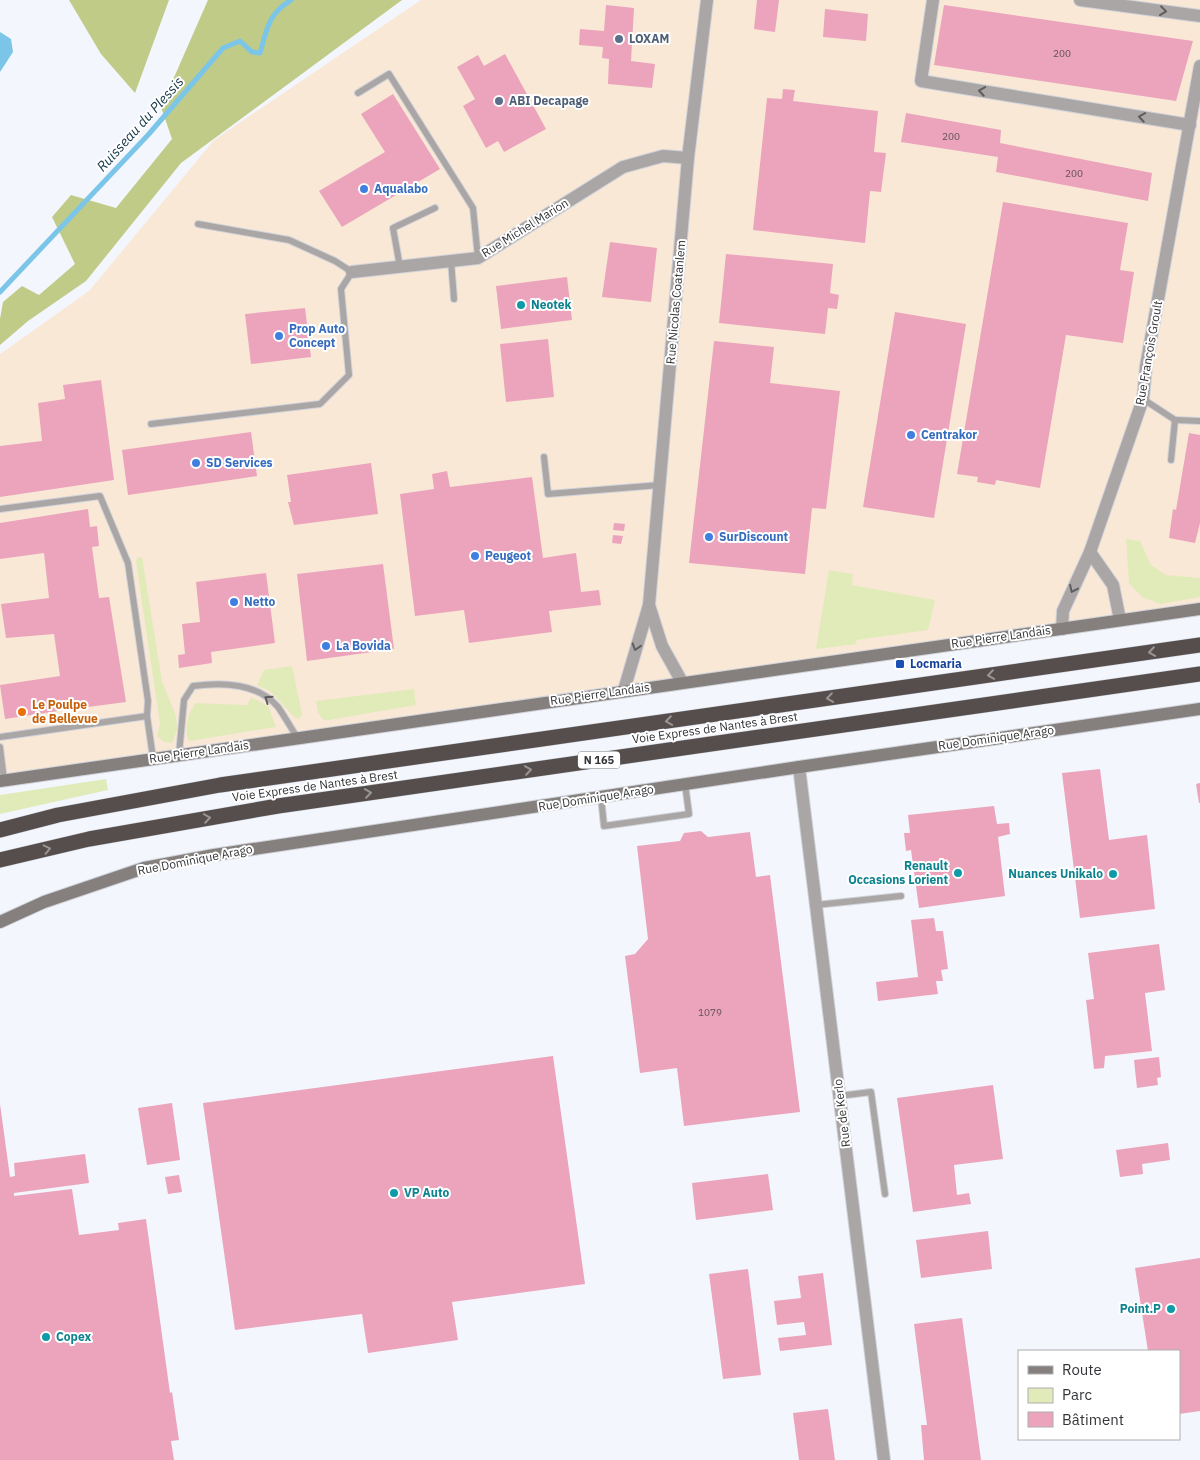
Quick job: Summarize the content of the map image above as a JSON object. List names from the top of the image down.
{
  "streets": {
    "highway": ["Voie Express de Nantes à Brest", "N 165"],
    "street": [
      "Rue Michel Marion",
      "Rue Nicolas Coatanlem",
      "Rue François Groult",
      "Rue Pierre Landais",
      "Rue Dominique Arago",
      "Rue de Kerlo"
    ]
  },
  "crossings": [
    ["Rue Michel Marion", "Rue Nicolas Coatanlem"],
    ["Rue Nicolas Coatanlem", "Rue Pierre Landais"],
    ["Rue François Groult", "Rue Pierre Landais"],
    ["Rue Dominique Arago", "Rue de Kerlo"]
  ],
  "water": ["Ruisseau du Plessis"],
  "places": {
    "other": [
      "LOXAM",
      "ABI Decapage",
      "Aqualabo",
      "Neotek",
      "Prop Auto Concept",
      "Centrakor",
      "SD Services",
      "SurDiscount",
      "Peugeot",
      "Netto",
      "La Bovida",
      "Le Poulpe de Bellevue",
      "Renault Occasions Lorient",
      "Nuances Unikalo",
      "VP Auto",
      "Point.P",
      "Copex"
    ],
    "transit": ["Locmaria"]
  },
  "house_numbers": [
    "200",
    "200",
    "200",
    "1079"
  ],
  "legend": ["Route", "Parc", "Bâtiment"]
}
